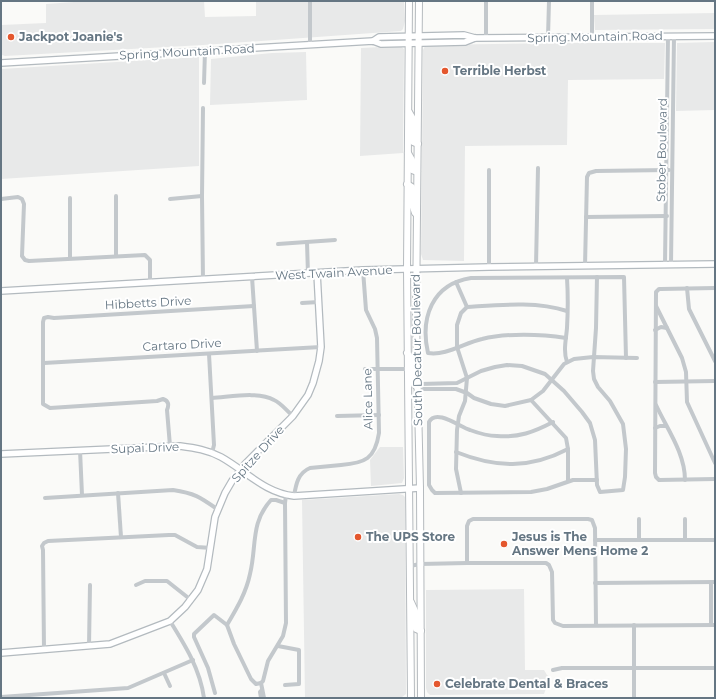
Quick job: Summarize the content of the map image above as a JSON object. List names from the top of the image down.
{
  "streets": {
    "main road": ["South Decatur Boulevard"],
    "street": [
      "Spring Mountain Road",
      "Stober Boulevard",
      "West Twain Avenue",
      "Hibbetts Drive",
      "Cartaro Drive",
      "Alice Lane",
      "Supai Drive",
      "Spitze Drive"
    ]
  },
  "crossings": [
    ["Spring Mountain Road", "Stober Boulevard"],
    ["Spring Mountain Road", "South Decatur Boulevard"],
    ["Stober Boulevard", "West Twain Avenue"],
    ["West Twain Avenue", "South Decatur Boulevard"],
    ["West Twain Avenue", "Alice Lane"],
    ["West Twain Avenue", "Spitze Drive"],
    ["Hibbetts Drive", "Cartaro Drive"],
    ["Cartaro Drive", "Spitze Drive"],
    ["South Decatur Boulevard", "Supai Drive"],
    ["Alice Lane", "Supai Drive"],
    ["Supai Drive", "Spitze Drive"]
  ],
  "places": [
    "Jackpot Joanie's",
    "Terrible Herbst",
    "The UPS Store",
    "Jesus is The Answer Mens Home 2",
    "Celebrate Dental & Braces"
  ]
}
